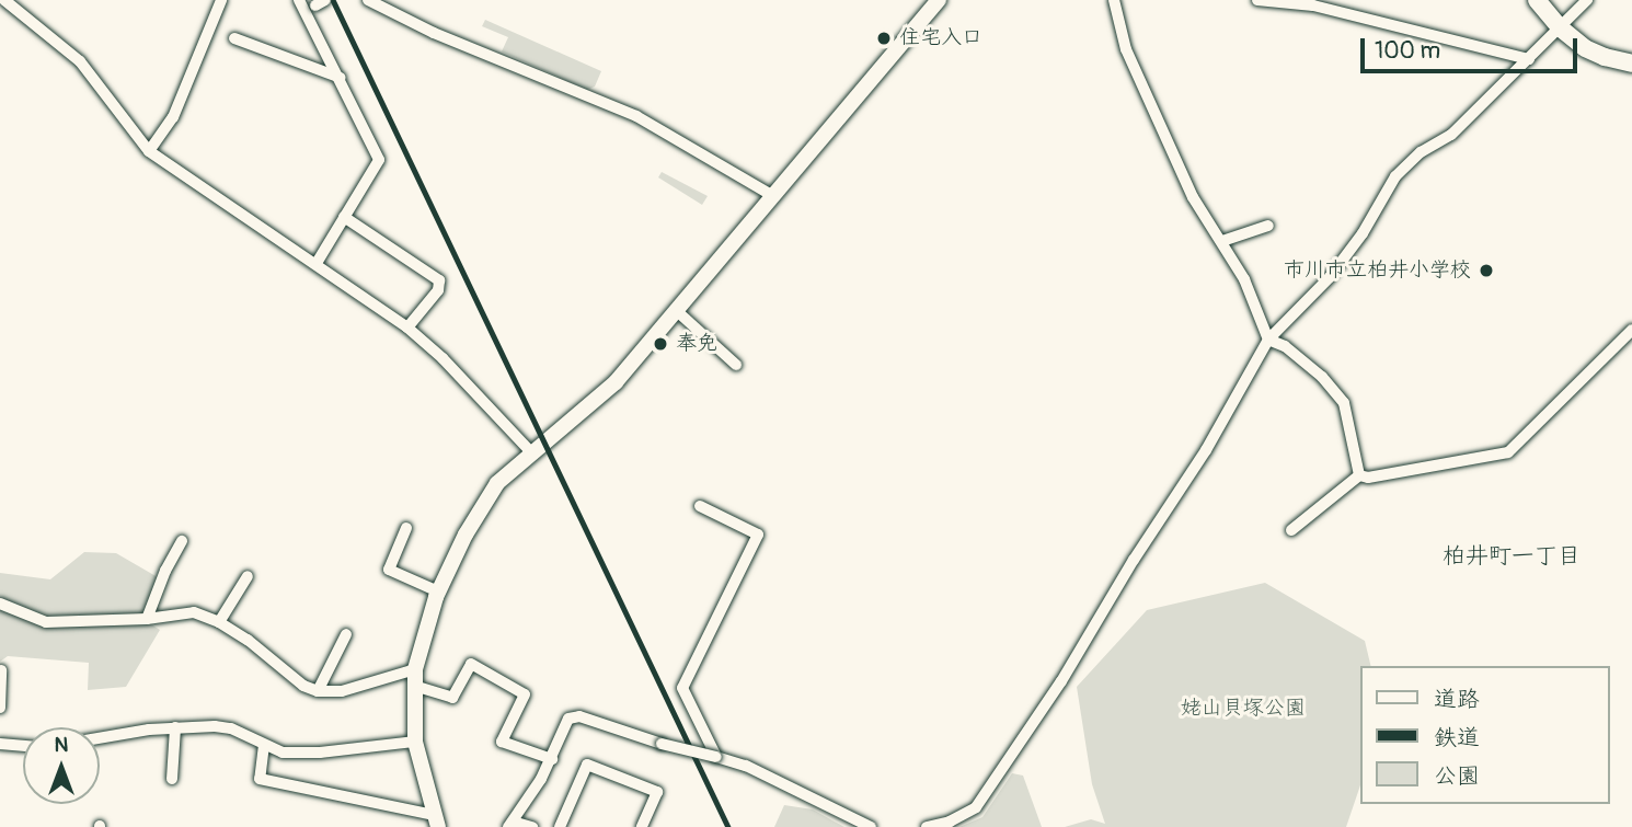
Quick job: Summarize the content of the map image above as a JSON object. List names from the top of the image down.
{
  "districts": ["柏井町一丁目"],
  "parks": ["姥山貝塚公園"],
  "places": ["住宅入口", "市川市立柏井小学校", "奉免"],
  "legend": ["道路", "鉄道", "公園"],
  "scale_bar": "100 m",
  "north": "top"
}
